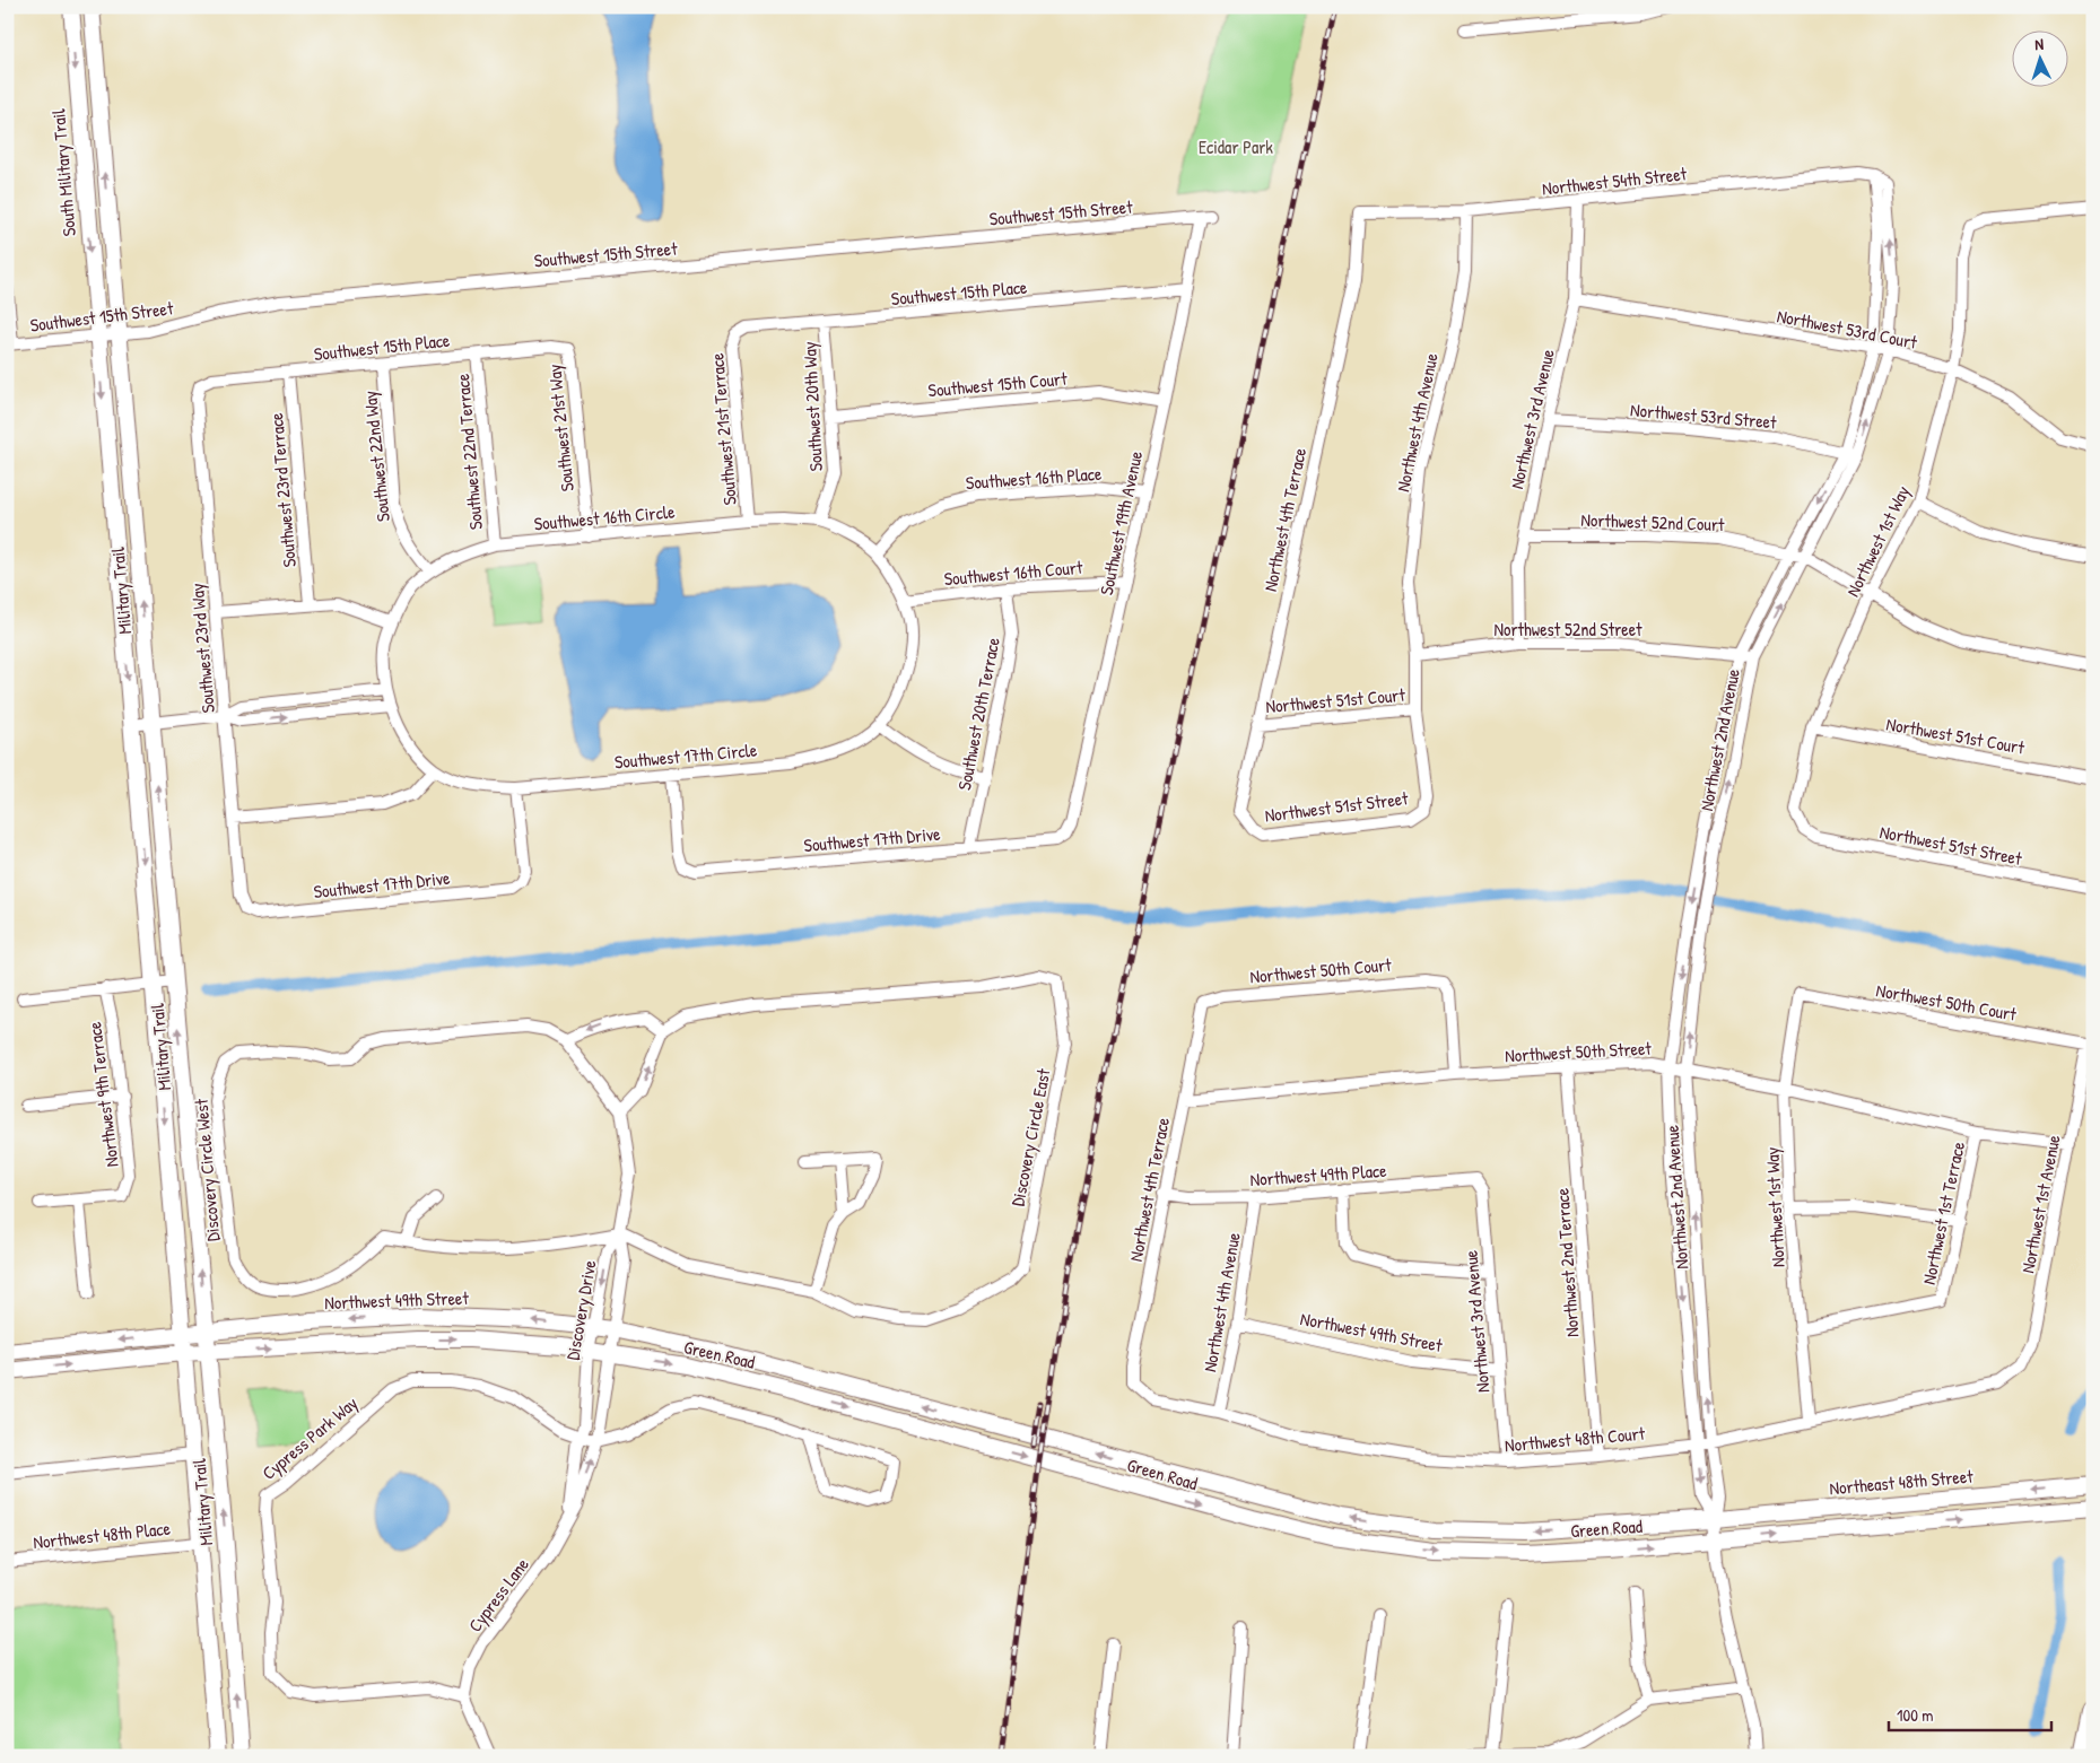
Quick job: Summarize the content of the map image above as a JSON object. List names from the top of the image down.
{
  "streets": {
    "main road": [
      "South Military Trail",
      "Military Trail",
      "Northwest 49th Street",
      "Green Road",
      "Northeast 48th Street"
    ],
    "street": [
      "Northwest 54th Street",
      "Southwest 15th Street",
      "Southwest 15th Place",
      "Northwest 53rd Court",
      "Southwest 15th Court",
      "Southwest 20th Way",
      "Northwest 53rd Street",
      "Northwest 3rd Avenue",
      "Northwest 4th Avenue",
      "Southwest 21st Way",
      "Southwest 21st Terrace",
      "Southwest 22nd Terrace",
      "Southwest 22nd Way",
      "Southwest 16th Place",
      "Southwest 23rd Terrace",
      "Southwest 16th Circle",
      "Northwest 4th Terrace",
      "Northwest 52nd Court",
      "Southwest 19th Avenue",
      "Northwest 1st Way",
      "Southwest 16th Court",
      "Northwest 52nd Street",
      "Southwest 23rd Way",
      "Northwest 51st Court",
      "Southwest 20th Terrace",
      "Northwest 2nd Avenue",
      "Southwest 17th Circle",
      "Northwest 51st Street",
      "Southwest 17th Drive",
      "Northwest 50th Court",
      "Northwest 50th Street",
      "Northwest 9th Terrace",
      "Discovery Circle East",
      "Discovery Circle West",
      "Northwest 49th Place",
      "Northwest 1st Avenue",
      "Northwest 1st Terrace",
      "Northwest 2nd Terrace",
      "Discovery Drive",
      "Cypress Park Way",
      "Northwest 48th Court",
      "Northwest 48th Place",
      "Cypress Lane"
    ]
  },
  "crossings": [
    ["South Military Trail", "Southwest 15th Street"],
    ["South Military Trail", "Military Trail"],
    ["Northwest 54th Street", "Northwest 3rd Avenue"],
    ["Northwest 54th Street", "Northwest 4th Avenue"],
    ["Northwest 54th Street", "Northwest 4th Terrace"],
    ["Northwest 54th Street", "Northwest 2nd Avenue"],
    ["Southwest 15th Street", "Southwest 19th Avenue"],
    ["Southwest 15th Street", "Military Trail"],
    ["Southwest 15th Place", "Southwest 20th Way"],
    ["Southwest 15th Place", "Southwest 21st Way"],
    ["Southwest 15th Place", "Southwest 21st Terrace"],
    ["Southwest 15th Place", "Southwest 22nd Terrace"],
    ["Southwest 15th Place", "Southwest 22nd Way"],
    ["Southwest 15th Place", "Southwest 23rd Terrace"],
    ["Southwest 15th Place", "Southwest 19th Avenue"],
    ["Southwest 15th Place", "Southwest 23rd Way"],
    ["Northwest 53rd Court", "Northwest 3rd Avenue"],
    ["Northwest 53rd Court", "Northwest 1st Way"],
    ["Northwest 53rd Court", "Northwest 2nd Avenue"],
    ["Southwest 15th Court", "Southwest 20th Way"],
    ["Southwest 15th Court", "Southwest 19th Avenue"],
    ["Southwest 20th Way", "Southwest 16th Circle"],
    ["Northwest 53rd Street", "Northwest 3rd Avenue"],
    ["Northwest 53rd Street", "Northwest 2nd Avenue"],
    ["Northwest 3rd Avenue", "Northwest 52nd Court"],
    ["Northwest 3rd Avenue", "Northwest 52nd Street"],
    ["Northwest 3rd Avenue", "Northwest 49th Place"],
    ["Northwest 3rd Avenue", "Northwest 49th Street"],
    ["Northwest 3rd Avenue", "Northwest 48th Court"],
    ["Northwest 4th Avenue", "Northwest 52nd Street"],
    ["Northwest 4th Avenue", "Northwest 51st Court"],
    ["Northwest 4th Avenue", "Northwest 51st Street"],
    ["Northwest 4th Avenue", "Northwest 49th Place"],
    ["Northwest 4th Avenue", "Northwest 49th Street"],
    ["Northwest 4th Avenue", "Northwest 48th Court"],
    ["Southwest 21st Way", "Southwest 16th Circle"],
    ["Southwest 21st Terrace", "Southwest 16th Circle"],
    ["Southwest 22nd Terrace", "Southwest 16th Circle"],
    ["Southwest 22nd Way", "Southwest 16th Circle"],
    ["Southwest 16th Place", "Southwest 16th Circle"],
    ["Southwest 16th Place", "Southwest 19th Avenue"],
    ["Southwest 16th Circle", "Southwest 16th Court"],
    ["Southwest 16th Circle", "Southwest 17th Circle"],
    ["Northwest 4th Terrace", "Northwest 51st Court"],
    ["Northwest 4th Terrace", "Northwest 51st Street"],
    ["Northwest 4th Terrace", "Northwest 50th Court"],
    ["Northwest 4th Terrace", "Northwest 50th Street"],
    ["Northwest 4th Terrace", "Northwest 49th Place"],
    ["Northwest 4th Terrace", "Northwest 48th Court"],
    ["Northwest 52nd Court", "Northwest 1st Way"],
    ["Northwest 52nd Court", "Northwest 2nd Avenue"],
    ["Southwest 19th Avenue", "Southwest 16th Court"],
    ["Southwest 19th Avenue", "Southwest 17th Drive"],
    ["Northwest 1st Way", "Northwest 51st Court"],
    ["Northwest 1st Way", "Northwest 51st Street"],
    ["Northwest 1st Way", "Northwest 50th Court"],
    ["Northwest 1st Way", "Northwest 50th Street"],
    ["Northwest 1st Way", "Northwest 1st Terrace"],
    ["Northwest 1st Way", "Northwest 48th Court"],
    ["Southwest 16th Court", "Southwest 20th Terrace"],
    ["Southwest 16th Court", "Southwest 17th Circle"],
    ["Military Trail", "Northwest 49th Street"],
    ["Military Trail", "Northwest 48th Place"],
    ["Northwest 52nd Street", "Northwest 2nd Avenue"],
    ["Southwest 23rd Way", "Southwest 17th Drive"],
    ["Southwest 20th Terrace", "Southwest 17th Drive"],
    ["Northwest 2nd Avenue", "Northwest 50th Street"],
    ["Northwest 2nd Avenue", "Green Road"],
    ["Northwest 2nd Avenue", "Northwest 48th Court"],
    ["Northwest 2nd Avenue", "Northeast 48th Street"],
    ["Southwest 17th Circle", "Southwest 17th Drive"],
    ["Northwest 50th Court", "Northwest 50th Street"],
    ["Northwest 50th Court", "Northwest 1st Avenue"],
    ["Northwest 50th Street", "Northwest 1st Avenue"],
    ["Northwest 50th Street", "Northwest 1st Terrace"],
    ["Northwest 50th Street", "Northwest 2nd Terrace"],
    ["Discovery Circle East", "Discovery Circle West"],
    ["Discovery Circle East", "Discovery Drive"],
    ["Discovery Circle West", "Discovery Drive"],
    ["Northwest 1st Avenue", "Northwest 48th Court"],
    ["Northwest 2nd Terrace", "Northwest 48th Court"],
    ["Northwest 49th Street", "Discovery Drive"],
    ["Northwest 49th Street", "Green Road"],
    ["Northwest 49th Street", "Cypress Lane"],
    ["Discovery Drive", "Green Road"],
    ["Discovery Drive", "Cypress Park Way"],
    ["Discovery Drive", "Cypress Lane"],
    ["Green Road", "Northeast 48th Street"],
    ["Green Road", "Cypress Lane"],
    ["Cypress Park Way", "Cypress Lane"]
  ],
  "parks": ["Ecidar Park"],
  "scale_bar": "100 m",
  "north": "top"
}
